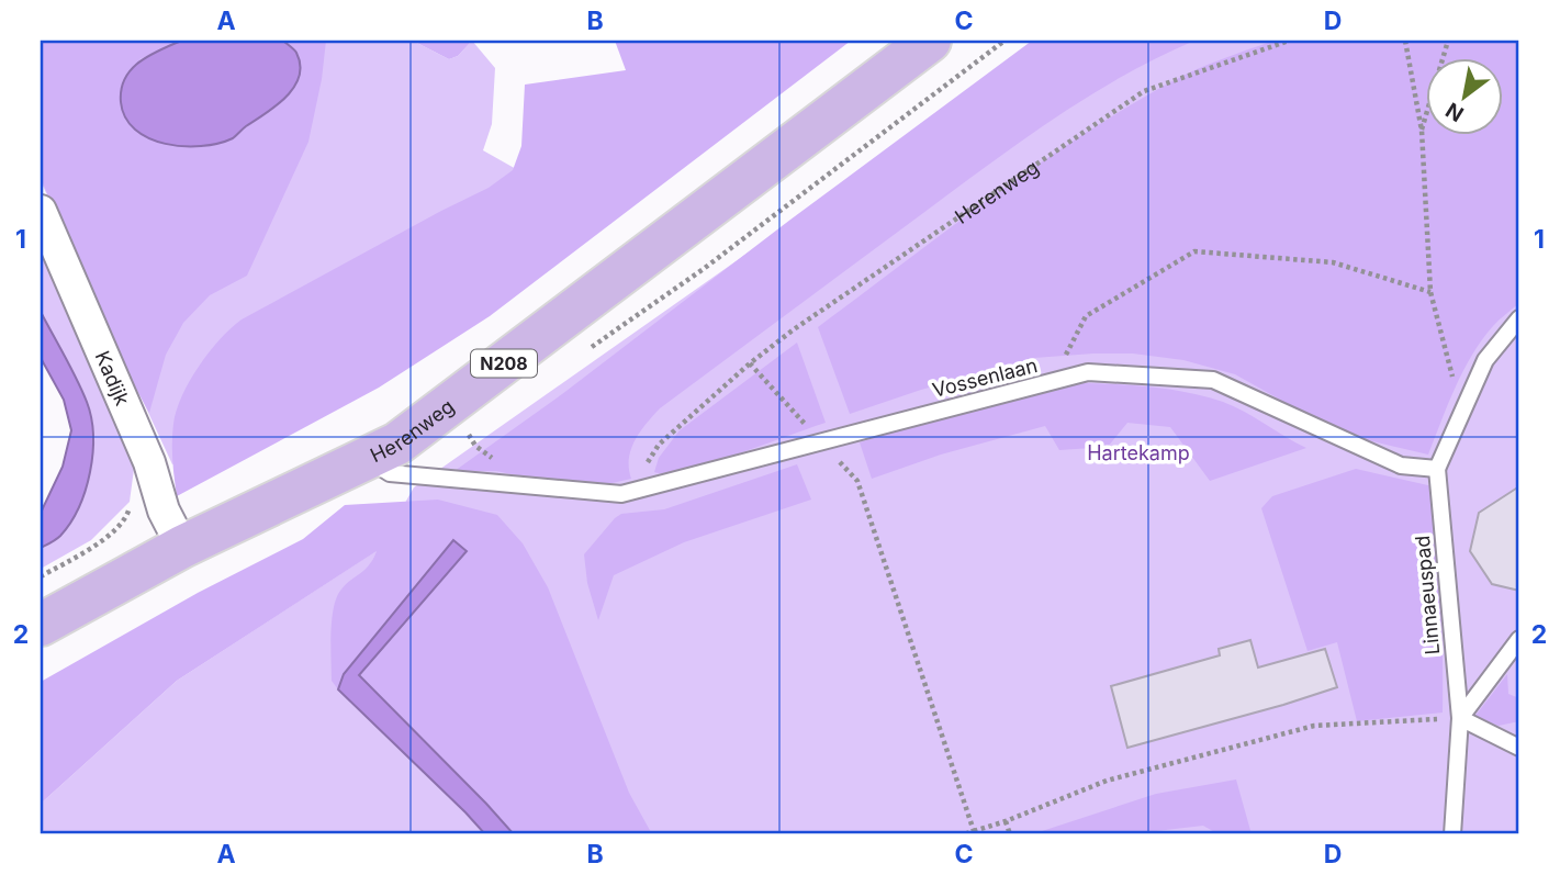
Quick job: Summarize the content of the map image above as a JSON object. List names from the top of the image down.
{
  "streets": {
    "main road": ["Herenweg", "N208"],
    "street": ["Kadijk"],
    "lane": ["Vossenlaan", "Linnaeuspad"]
  },
  "crossings": [
    ["Herenweg", "Vossenlaan"],
    ["Herenweg", "Kadijk"],
    ["Vossenlaan", "Linnaeuspad"]
  ],
  "parks": ["Hartekamp"],
  "north": "bottom left",
  "grid": {
    "columns": [
      "A",
      "B",
      "C",
      "D"
    ],
    "rows": ["1", "2"]
  }
}
